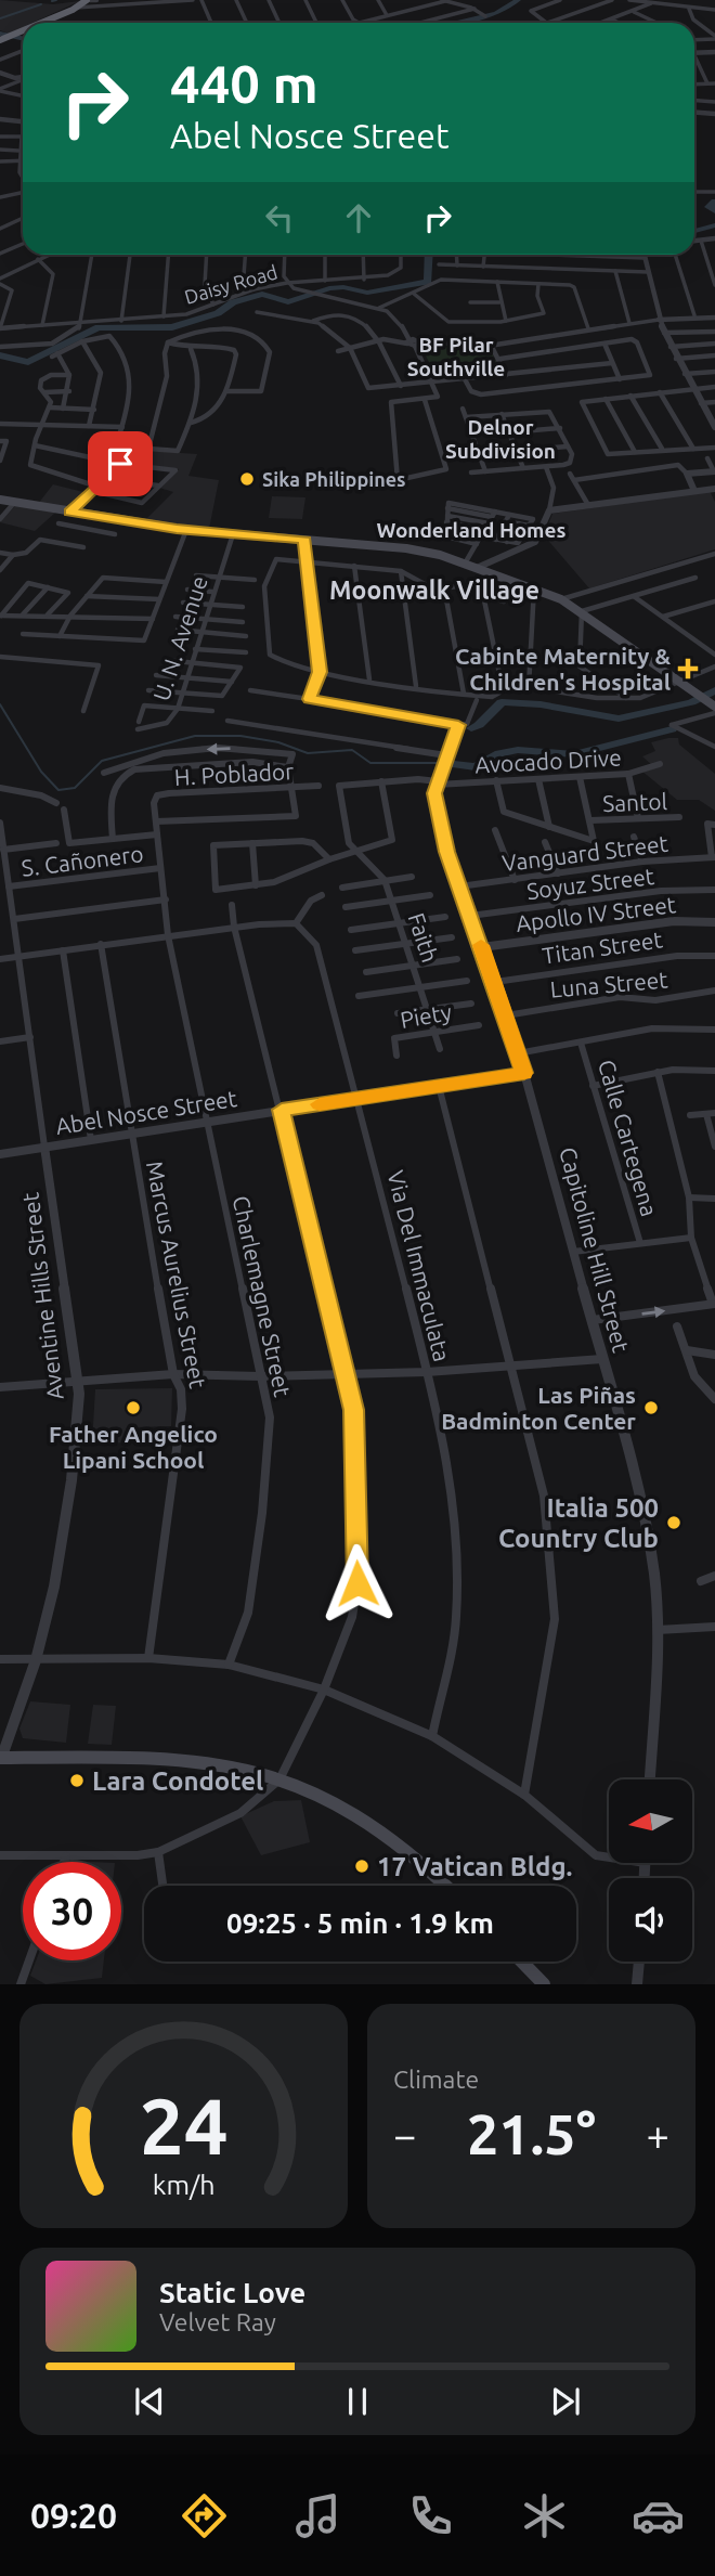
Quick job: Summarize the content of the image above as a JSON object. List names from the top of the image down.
{
  "streets": {
    "street": [
      "Daisy Road",
      "U. N. Avenue",
      "Avocado Drive",
      "H. Poblador",
      "Santol",
      "Vanguard Street",
      "S. Cañonero",
      "Soyuz Street",
      "Apollo IV Street",
      "Faith",
      "Titan Street",
      "Luna Street",
      "Piety",
      "Abel Nosce Street",
      "Calle Cartegena",
      "Capitoline Hill Street",
      "Via Del Immaculata",
      "Marcus Aurelius Street",
      "Aventine Hills Street",
      "Charlemagne Street"
    ]
  },
  "crossings": [
    ["Avocado Drive", "Faith"],
    ["Avocado Drive", "Capitoline Hill Street"],
    ["H. Poblador", "S. Cañonero"],
    ["H. Poblador", "Charlemagne Street"],
    ["Vanguard Street", "Capitoline Hill Street"],
    ["S. Cañonero", "Aventine Hills Street"],
    ["Soyuz Street", "Capitoline Hill Street"],
    ["Apollo IV Street", "Capitoline Hill Street"],
    ["Faith", "Piety"],
    ["Titan Street", "Capitoline Hill Street"],
    ["Luna Street", "Capitoline Hill Street"],
    ["Abel Nosce Street", "Capitoline Hill Street"],
    ["Abel Nosce Street", "Via Del Immaculata"],
    ["Abel Nosce Street", "Marcus Aurelius Street"],
    ["Abel Nosce Street", "Aventine Hills Street"],
    ["Abel Nosce Street", "Charlemagne Street"],
    ["Calle Cartegena", "Capitoline Hill Street"]
  ],
  "districts": [
    "BF Pilar Southville",
    "Delnor Subdivision",
    "Wonderland Homes",
    "Moonwalk Village"
  ],
  "places": {
    "other": [
      "Sika Philippines",
      "Father Angelico Lipani School",
      "Las Piñas Badminton Center",
      "Italia 500 Country Club",
      "Lara Condotel",
      "17 Vatican Bldg."
    ],
    "health": ["Cabinte Maternity & Children's Hospital"]
  },
  "north": "left",
  "page": {
    "turn": ["440 m", "Abel Nosce Street"],
    "limit": "30",
    "trip": "09:25 · 5 min · 1.9 km",
    "tile": "Climate",
    "heat": ["−", "21.5°", "+"],
    "song": ["Static Love", "Velvet Ray"],
    "tabs": "09:20",
    "gauge": ["24", "km/h"]
  }
}
